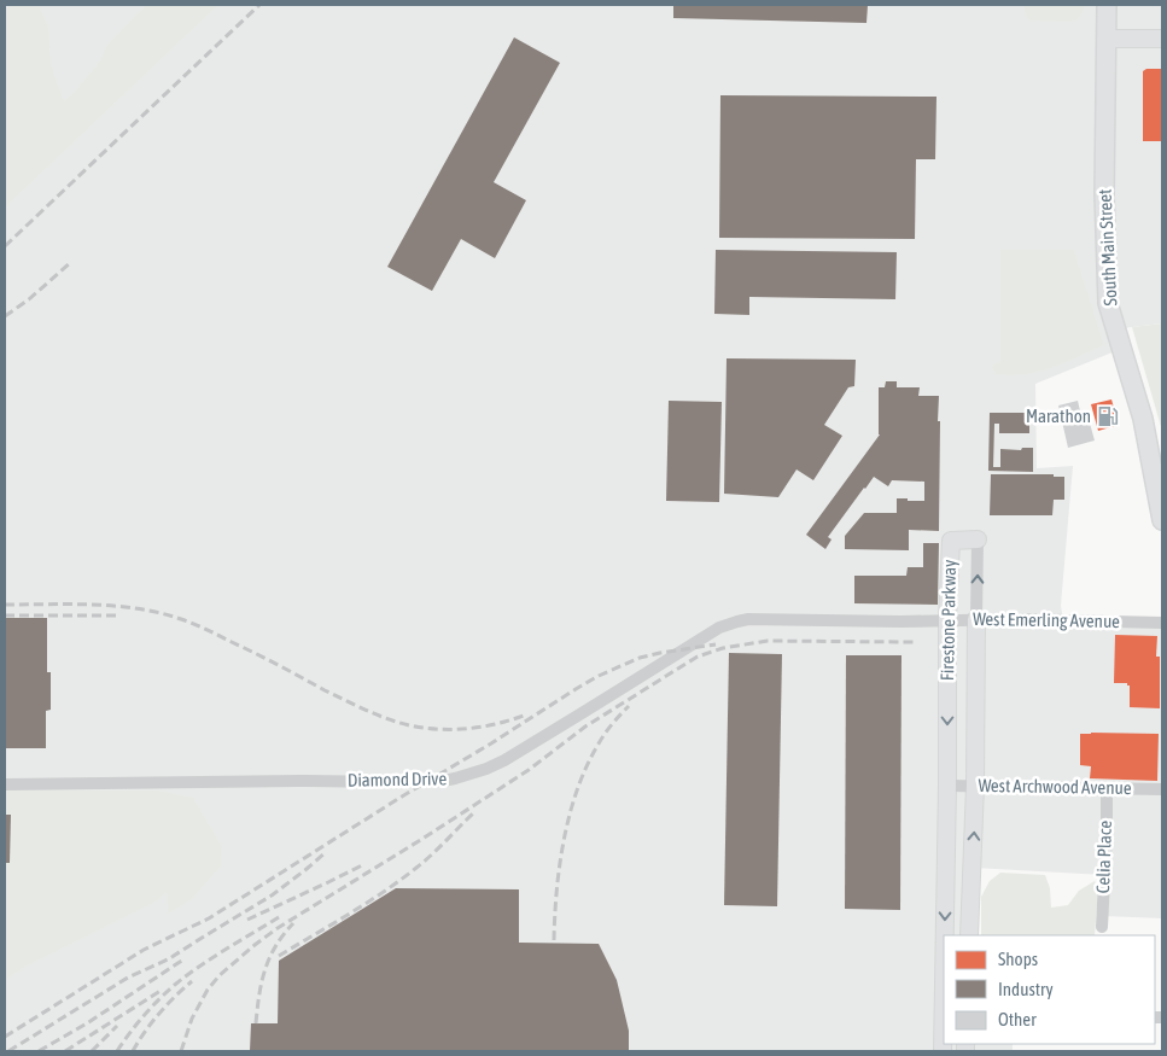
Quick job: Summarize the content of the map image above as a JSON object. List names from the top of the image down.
{
  "streets": {
    "main road": ["South Main Street"],
    "street": [
      "Firestone Parkway",
      "West Emerling Avenue",
      "Diamond Drive",
      "West Archwood Avenue",
      "Celia Place"
    ]
  },
  "crossings": [
    ["Firestone Parkway", "West Emerling Avenue"],
    ["Firestone Parkway", "West Archwood Avenue"],
    ["West Emerling Avenue", "Diamond Drive"],
    ["West Archwood Avenue", "Celia Place"]
  ],
  "places": {
    "fuel station": ["Marathon"]
  },
  "legend": ["Shops", "Industry", "Other"]
}
